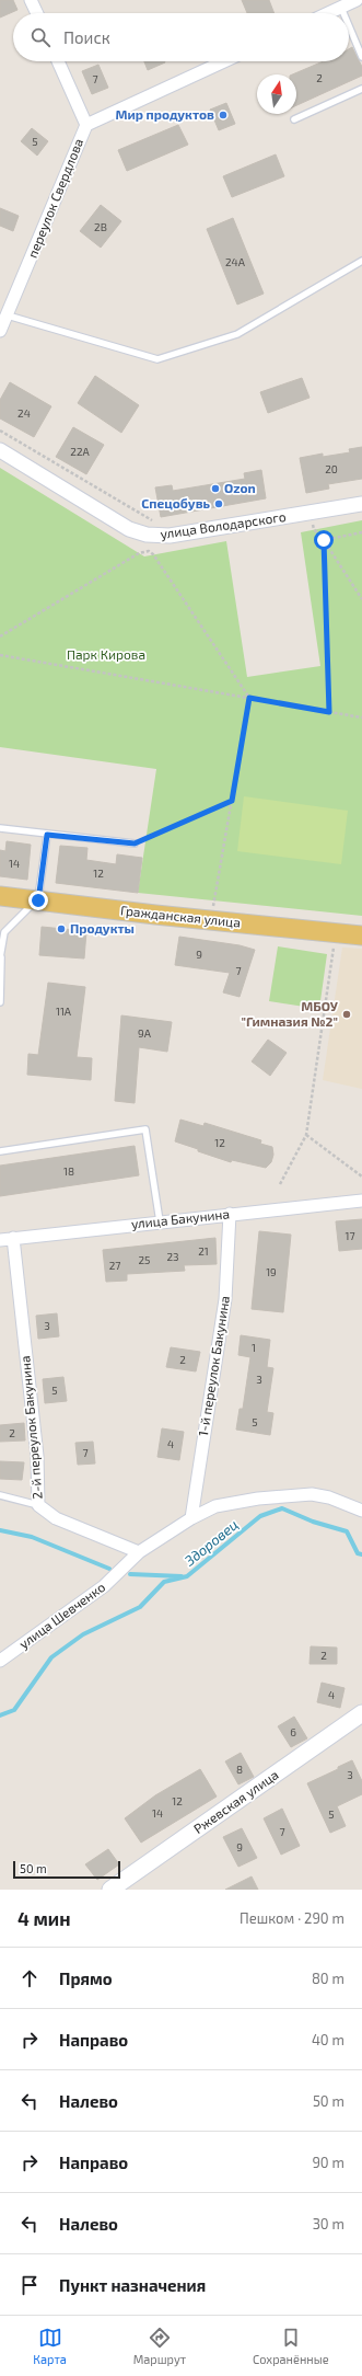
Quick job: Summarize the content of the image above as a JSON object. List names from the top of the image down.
{
  "streets": {
    "main road": ["Гражданская улица", "Ржевская улица"],
    "street": [
      "переулок Свердлова",
      "улица Володарского",
      "улица Бакунина",
      "1-й переулок Бакунина",
      "2-й переулок Бакунина",
      "улица Шевченко"
    ]
  },
  "crossings": [
    ["улица Бакунина", "1-й переулок Бакунина"],
    ["улица Бакунина", "2-й переулок Бакунина"],
    ["1-й переулок Бакунина", "улица Шевченко"],
    ["2-й переулок Бакунина", "улица Шевченко"]
  ],
  "water": ["Здоровец"],
  "parks": ["Парк Кирова"],
  "places": [
    "Мир продуктов",
    "Ozon",
    "Спецобувь",
    "Продукты",
    "МБОУ \"Гимназия №2\""
  ],
  "house_numbers": [
    "2",
    "7",
    "5",
    "2В",
    "24А",
    "24",
    "22А",
    "20",
    "14",
    "12",
    "9",
    "7",
    "11А",
    "9А",
    "12",
    "18",
    "17",
    "21",
    "23",
    "25",
    "27",
    "19",
    "3",
    "1",
    "2",
    "3",
    "5",
    "5",
    "2",
    "4",
    "7",
    "2",
    "4",
    "6",
    "8",
    "3",
    "12",
    "14",
    "5",
    "7",
    "9"
  ],
  "scale_bar": "50 m",
  "north": "top",
  "page": {
    "search": "Поиск",
    "scale": "50 m",
    "heading": ["4 мин", "Пешком · 290 m"],
    "list": [
      ["Прямо", "80 m"],
      ["Направо", "40 m"],
      ["Налево", "50 m"],
      ["Направо", "90 m"],
      ["Налево", "30 m"],
      "Пункт назначения"
    ],
    "nav": ["Карта", "Маршрут", "Сохранённые"]
  }
}
